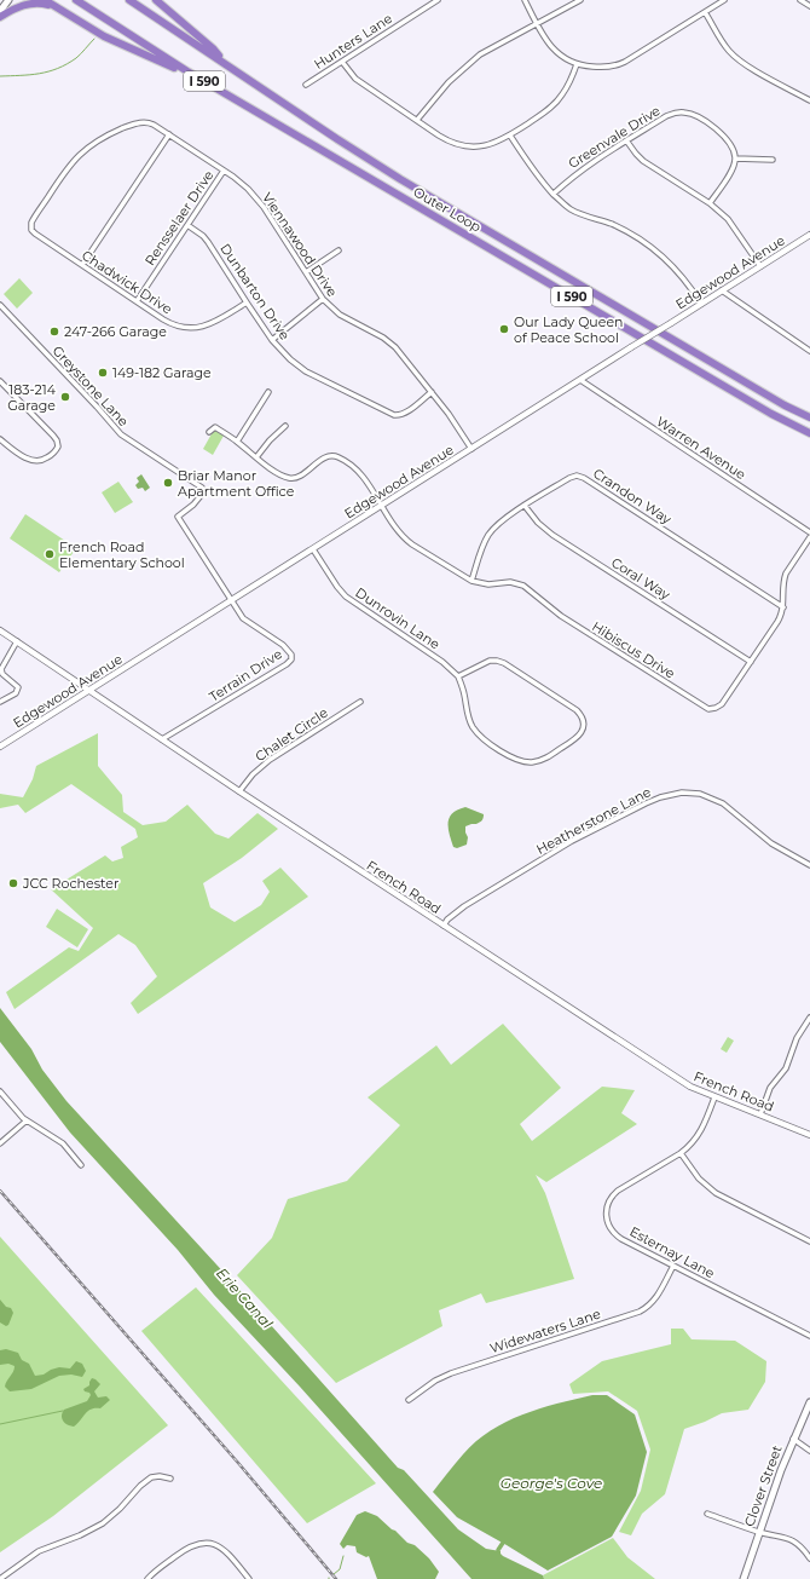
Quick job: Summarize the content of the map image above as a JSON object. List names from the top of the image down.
{
  "streets": {
    "highway": ["I 590", "Outer Loop"],
    "main road": ["Clover Street"],
    "street": [
      "Hunters Lane",
      "Greenvale Drive",
      "Rensselaer Drive",
      "Viennawood Drive",
      "Edgewood Avenue",
      "Chadwick Drive",
      "Dunbarton Drive",
      "Greystone Lane",
      "Warren Avenue",
      "Crandon Way",
      "Coral Way",
      "Dunrovin Lane",
      "Hibiscus Drive",
      "Terrain Drive",
      "Chalet Circle",
      "Heatherstone Lane",
      "French Road",
      "Esternay Lane",
      "Widewaters Lane"
    ]
  },
  "crossings": [
    ["Rensselaer Drive", "Viennawood Drive"],
    ["Rensselaer Drive", "Chadwick Drive"],
    ["Rensselaer Drive", "Dunbarton Drive"],
    ["Viennawood Drive", "Edgewood Avenue"],
    ["Viennawood Drive", "Chadwick Drive"],
    ["Viennawood Drive", "Dunbarton Drive"],
    ["Edgewood Avenue", "Greystone Lane"],
    ["Edgewood Avenue", "Warren Avenue"],
    ["Edgewood Avenue", "Dunrovin Lane"],
    ["Edgewood Avenue", "Hibiscus Drive"],
    ["Edgewood Avenue", "Terrain Drive"],
    ["Edgewood Avenue", "French Road"],
    ["Chadwick Drive", "Dunbarton Drive"],
    ["Greystone Lane", "Terrain Drive"],
    ["Crandon Way", "Coral Way"],
    ["Crandon Way", "Hibiscus Drive"],
    ["Coral Way", "Hibiscus Drive"],
    ["Terrain Drive", "French Road"],
    ["Chalet Circle", "French Road"],
    ["Heatherstone Lane", "French Road"],
    ["French Road", "Esternay Lane"],
    ["Esternay Lane", "Widewaters Lane"]
  ],
  "water": ["Erie Canal", "George's Cove"],
  "places": [
    "Our Lady Queen of Peace School",
    "247-266 Garage",
    "149-182 Garage",
    "183-214 Garage",
    "Briar Manor Apartment Office",
    "French Road Elementary School",
    "JCC Rochester"
  ]
}
